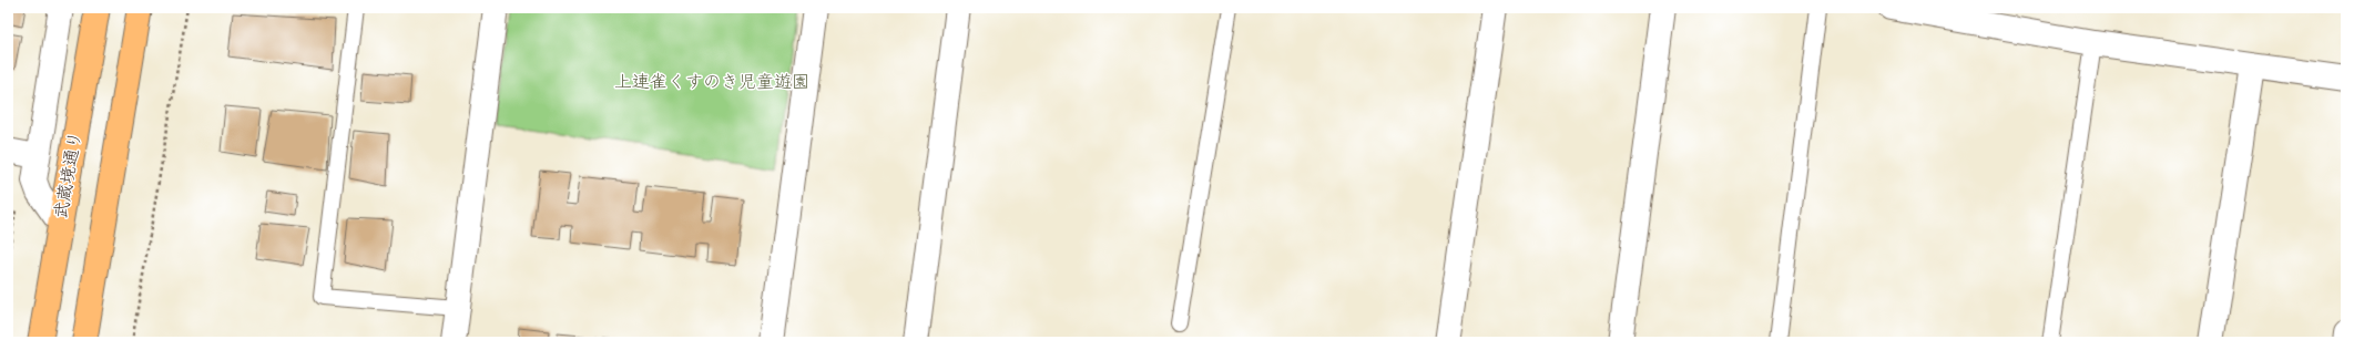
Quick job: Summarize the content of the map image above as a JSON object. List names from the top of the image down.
{
  "streets": {
    "main road": ["武蔵境通り"]
  },
  "parks": ["上連雀くすのき児童遊園"]
}
